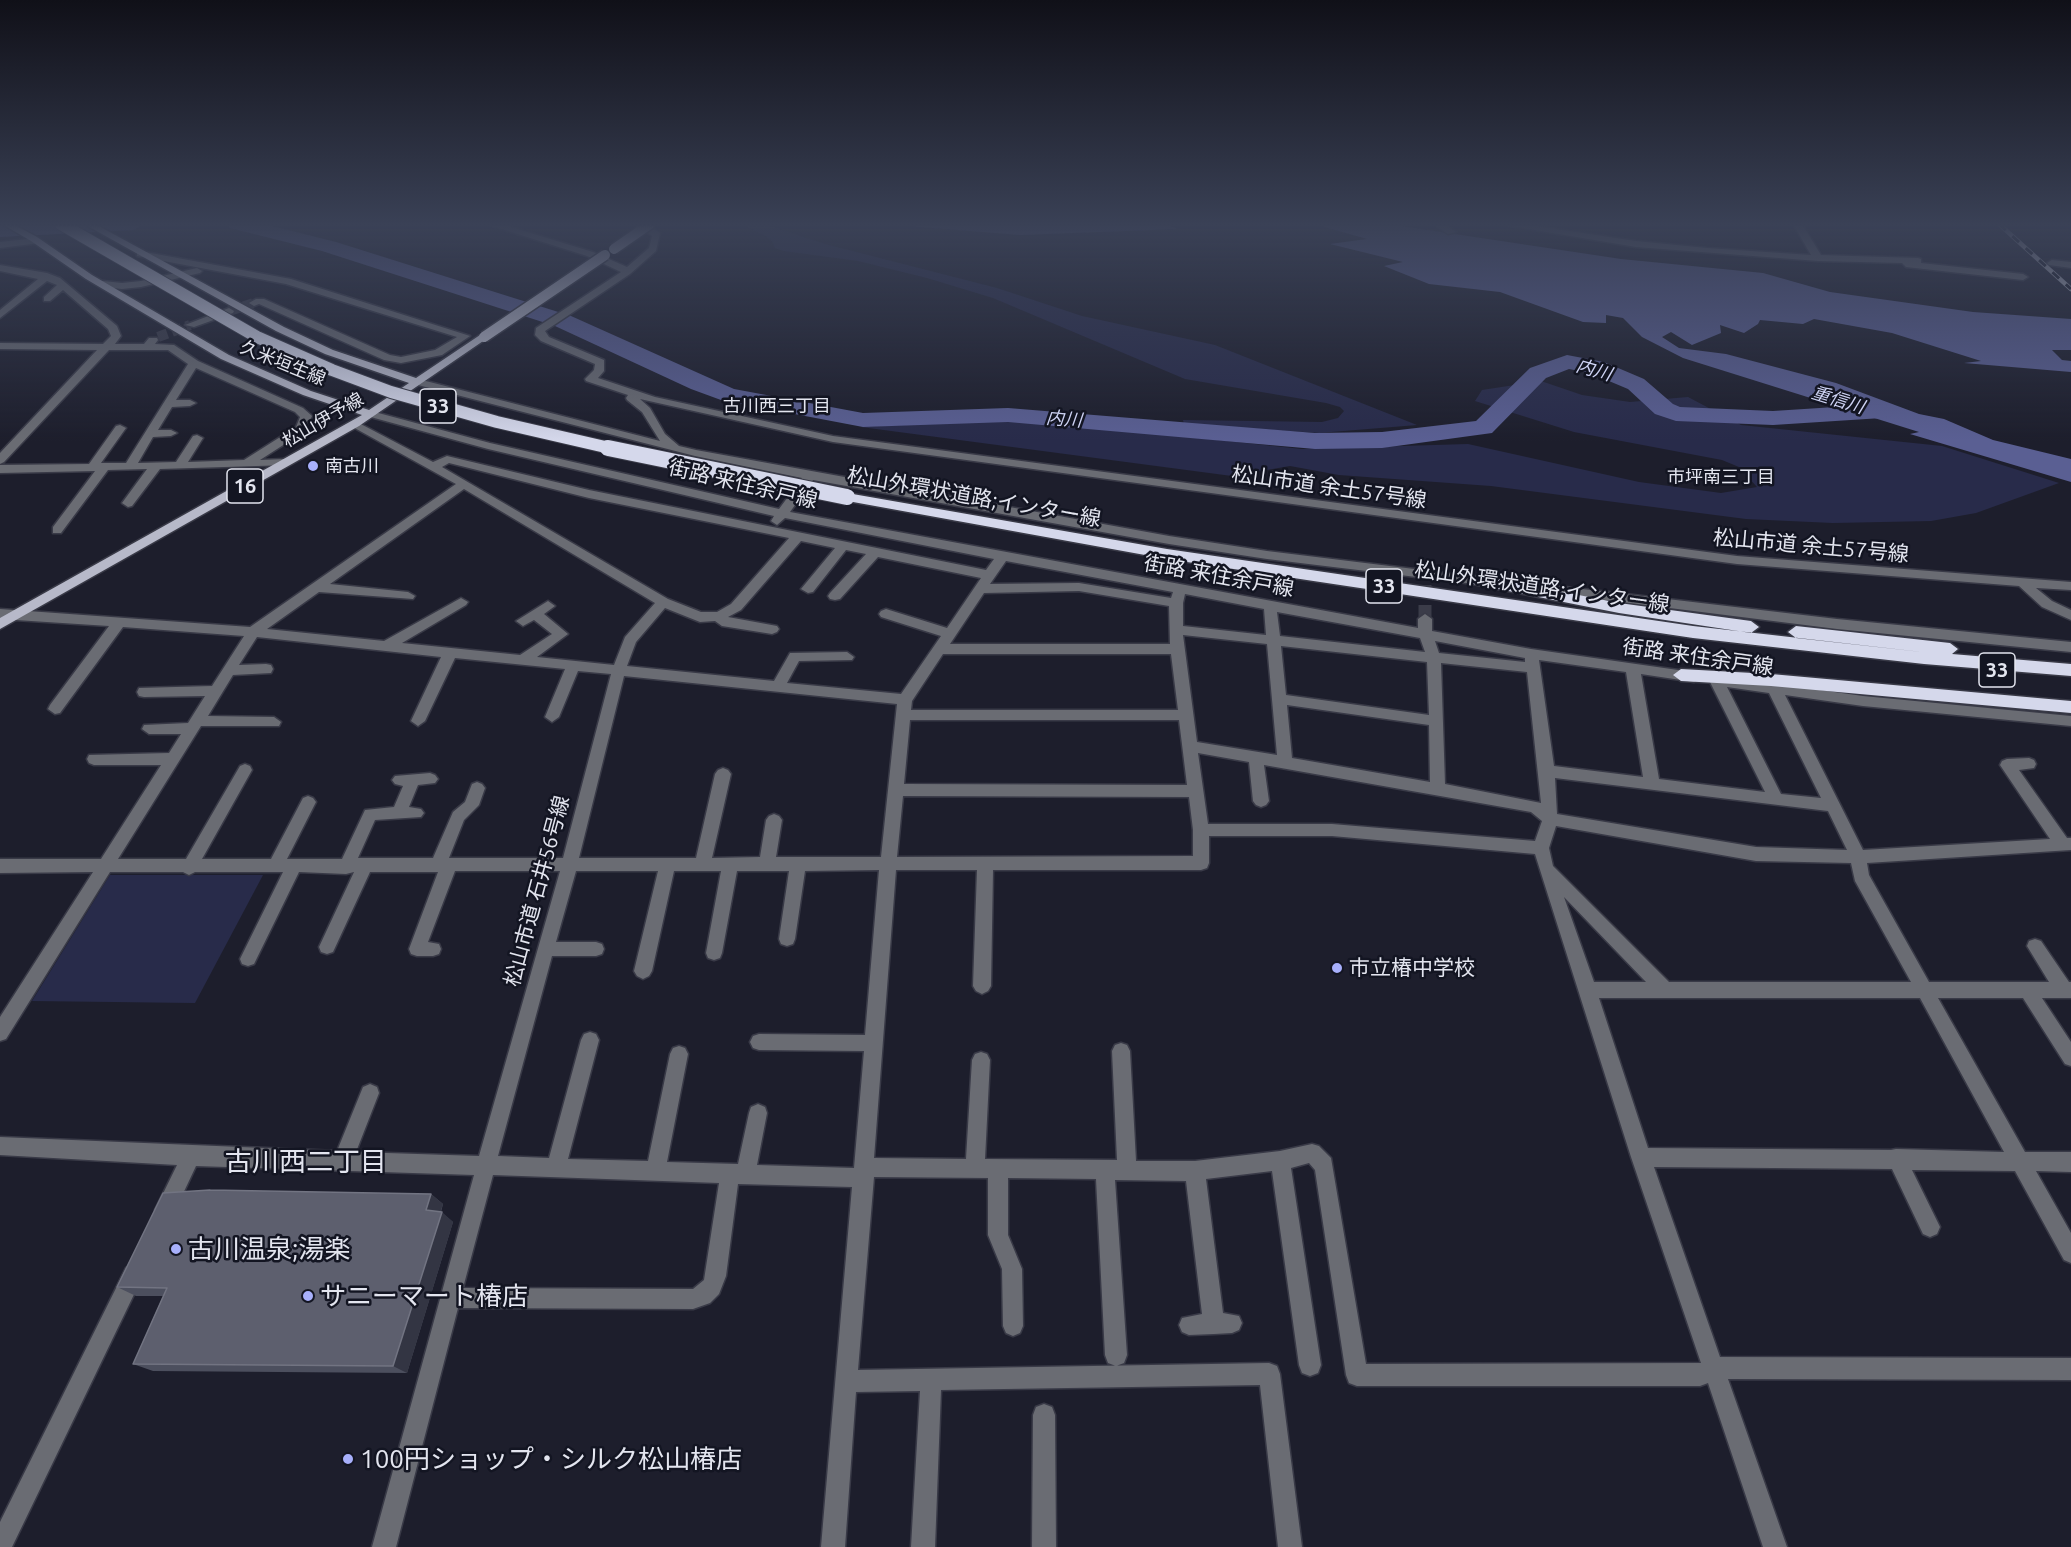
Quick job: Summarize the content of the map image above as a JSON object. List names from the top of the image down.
{
  "streets": {
    "highway": ["33", "松山外環状道路;インター線"],
    "main road": ["久米垣生線", "松山伊予線", "16"],
    "street": ["街路 来住余戸線", "松山市道 余土57号線", "松山市道 石井56号線"]
  },
  "crossings": [
    ["久米垣生線", "松山伊予線"],
    ["久米垣生線", "街路 来住余戸線"],
    ["松山伊予線", "街路 来住余戸線"]
  ],
  "districts": ["古川西三丁目", "市坪南三丁目", "古川西二丁目"],
  "water": ["内川", "重信川"],
  "places": [
    "南古川",
    "市立椿中学校",
    "古川温泉;湯楽",
    "サニーマート椿店",
    "100円ショップ・シルク松山椿店"
  ]
}
